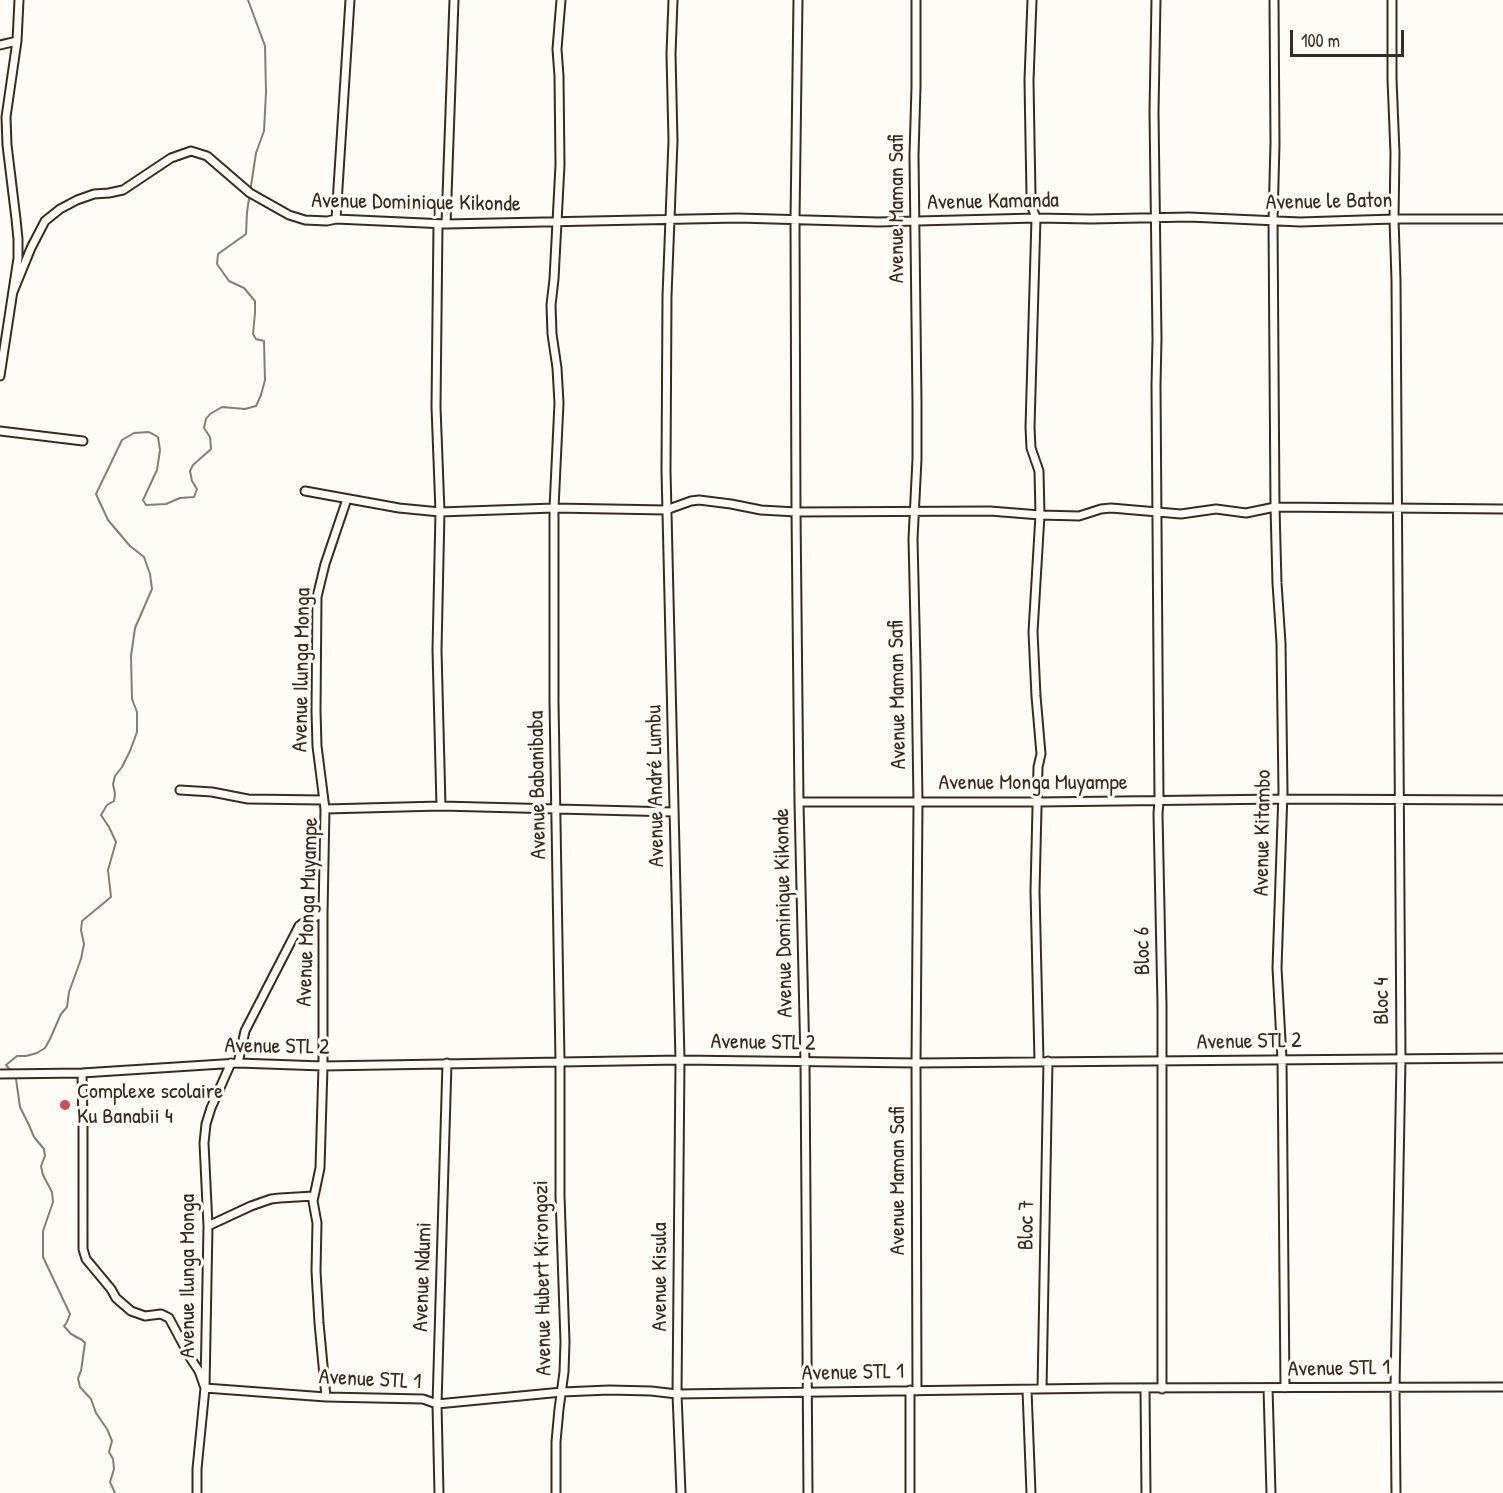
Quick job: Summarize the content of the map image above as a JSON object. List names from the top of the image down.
{
  "streets": {
    "street": [
      "Avenue Kamanda",
      "Avenue le Baton",
      "Avenue Dominique Kikonde",
      "Avenue Maman Safi",
      "Avenue Ilunga Monga",
      "Avenue Monga Muyampe",
      "Avenue Babanibaba",
      "Avenue André Lumbu",
      "Avenue Kitambo",
      "Bloc 6",
      "Bloc 4",
      "Avenue STL 2",
      "Bloc 7",
      "Avenue Ndumi",
      "Avenue Kisula",
      "Avenue Hubert Kirongozi",
      "Avenue STL 1"
    ]
  },
  "crossings": [
    ["Avenue Kamanda", "Avenue le Baton"],
    ["Avenue Kamanda", "Avenue Dominique Kikonde"],
    ["Avenue Kamanda", "Avenue Maman Safi"],
    ["Avenue Kamanda", "Bloc 6"],
    ["Avenue le Baton", "Avenue Kitambo"],
    ["Avenue le Baton", "Bloc 6"],
    ["Avenue le Baton", "Bloc 4"],
    ["Avenue Dominique Kikonde", "Avenue Monga Muyampe"],
    ["Avenue Dominique Kikonde", "Avenue Babanibaba"],
    ["Avenue Dominique Kikonde", "Avenue André Lumbu"],
    ["Avenue Dominique Kikonde", "Avenue STL 2"],
    ["Avenue Dominique Kikonde", "Avenue STL 1"],
    ["Avenue Maman Safi", "Avenue Monga Muyampe"],
    ["Avenue Maman Safi", "Avenue STL 2"],
    ["Avenue Maman Safi", "Avenue STL 1"],
    ["Avenue Ilunga Monga", "Avenue Monga Muyampe"],
    ["Avenue Ilunga Monga", "Avenue STL 2"],
    ["Avenue Ilunga Monga", "Avenue STL 1"],
    ["Avenue Monga Muyampe", "Avenue Babanibaba"],
    ["Avenue Monga Muyampe", "Avenue André Lumbu"],
    ["Avenue Monga Muyampe", "Avenue Kitambo"],
    ["Avenue Monga Muyampe", "Bloc 6"],
    ["Avenue Monga Muyampe", "Bloc 4"],
    ["Avenue Monga Muyampe", "Avenue STL 2"],
    ["Avenue Monga Muyampe", "Avenue STL 1"],
    ["Avenue Babanibaba", "Avenue STL 2"],
    ["Avenue Babanibaba", "Avenue Hubert Kirongozi"],
    ["Avenue André Lumbu", "Avenue STL 2"],
    ["Avenue André Lumbu", "Avenue Kisula"],
    ["Avenue Kitambo", "Avenue STL 2"],
    ["Avenue Kitambo", "Avenue STL 1"],
    ["Bloc 6", "Avenue STL 2"],
    ["Bloc 6", "Avenue STL 1"],
    ["Bloc 4", "Avenue STL 2"],
    ["Bloc 4", "Avenue STL 1"],
    ["Avenue STL 2", "Bloc 7"],
    ["Avenue STL 2", "Avenue Ndumi"],
    ["Avenue STL 2", "Avenue Kisula"],
    ["Avenue STL 2", "Avenue Hubert Kirongozi"],
    ["Bloc 7", "Avenue STL 1"],
    ["Avenue Ndumi", "Avenue STL 1"],
    ["Avenue Kisula", "Avenue STL 1"],
    ["Avenue Hubert Kirongozi", "Avenue STL 1"]
  ],
  "places": ["Complexe scolaire Ku Banabii 4"],
  "scale_bar": "100 m"
}
